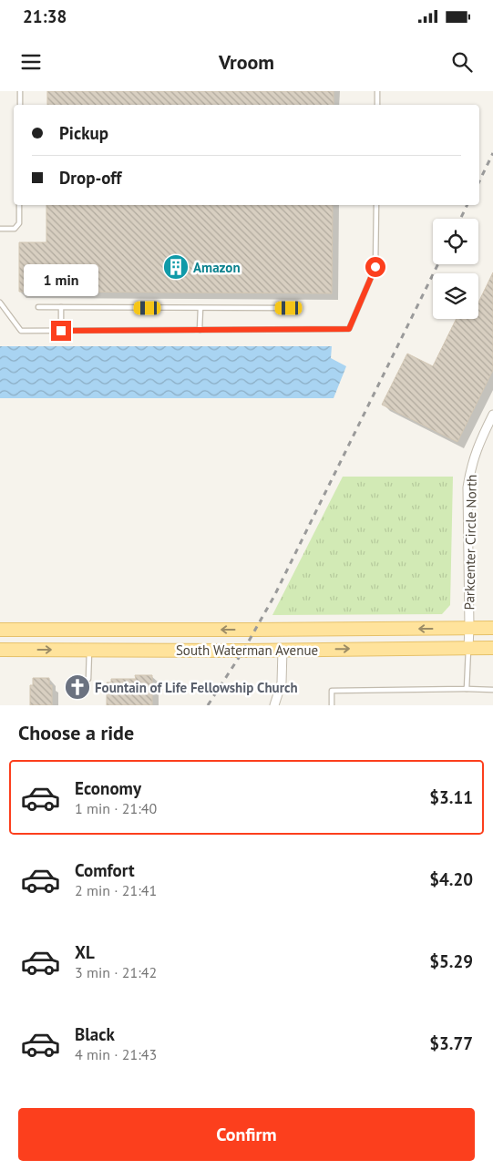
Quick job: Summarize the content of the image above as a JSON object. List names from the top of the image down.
{
  "streets": {
    "main road": ["South Waterman Avenue"],
    "street": ["Parkcenter Circle North"]
  },
  "crossings": [
    ["Parkcenter Circle North", "South Waterman Avenue"]
  ],
  "places": {
    "building": ["Amazon"],
    "church": ["Fountain of Life Fellowship Church"]
  },
  "page": {
    "status": "21:38",
    "header": "Vroom",
    "banner": ["Pickup", "Drop-off"],
    "bubble": "1 min",
    "heading": "Choose a ride",
    "list": [
      {
        "name": "Economy",
        "note": "1 min · 21:40",
        "value": "$3.11"
      },
      {
        "name": "Comfort",
        "note": "2 min · 21:41",
        "value": "$4.20"
      },
      {
        "name": "XL",
        "note": "3 min · 21:42",
        "value": "$5.29"
      },
      {
        "name": "Black",
        "note": "4 min · 21:43",
        "value": "$3.77"
      }
    ],
    "buttons": "Confirm"
  }
}
